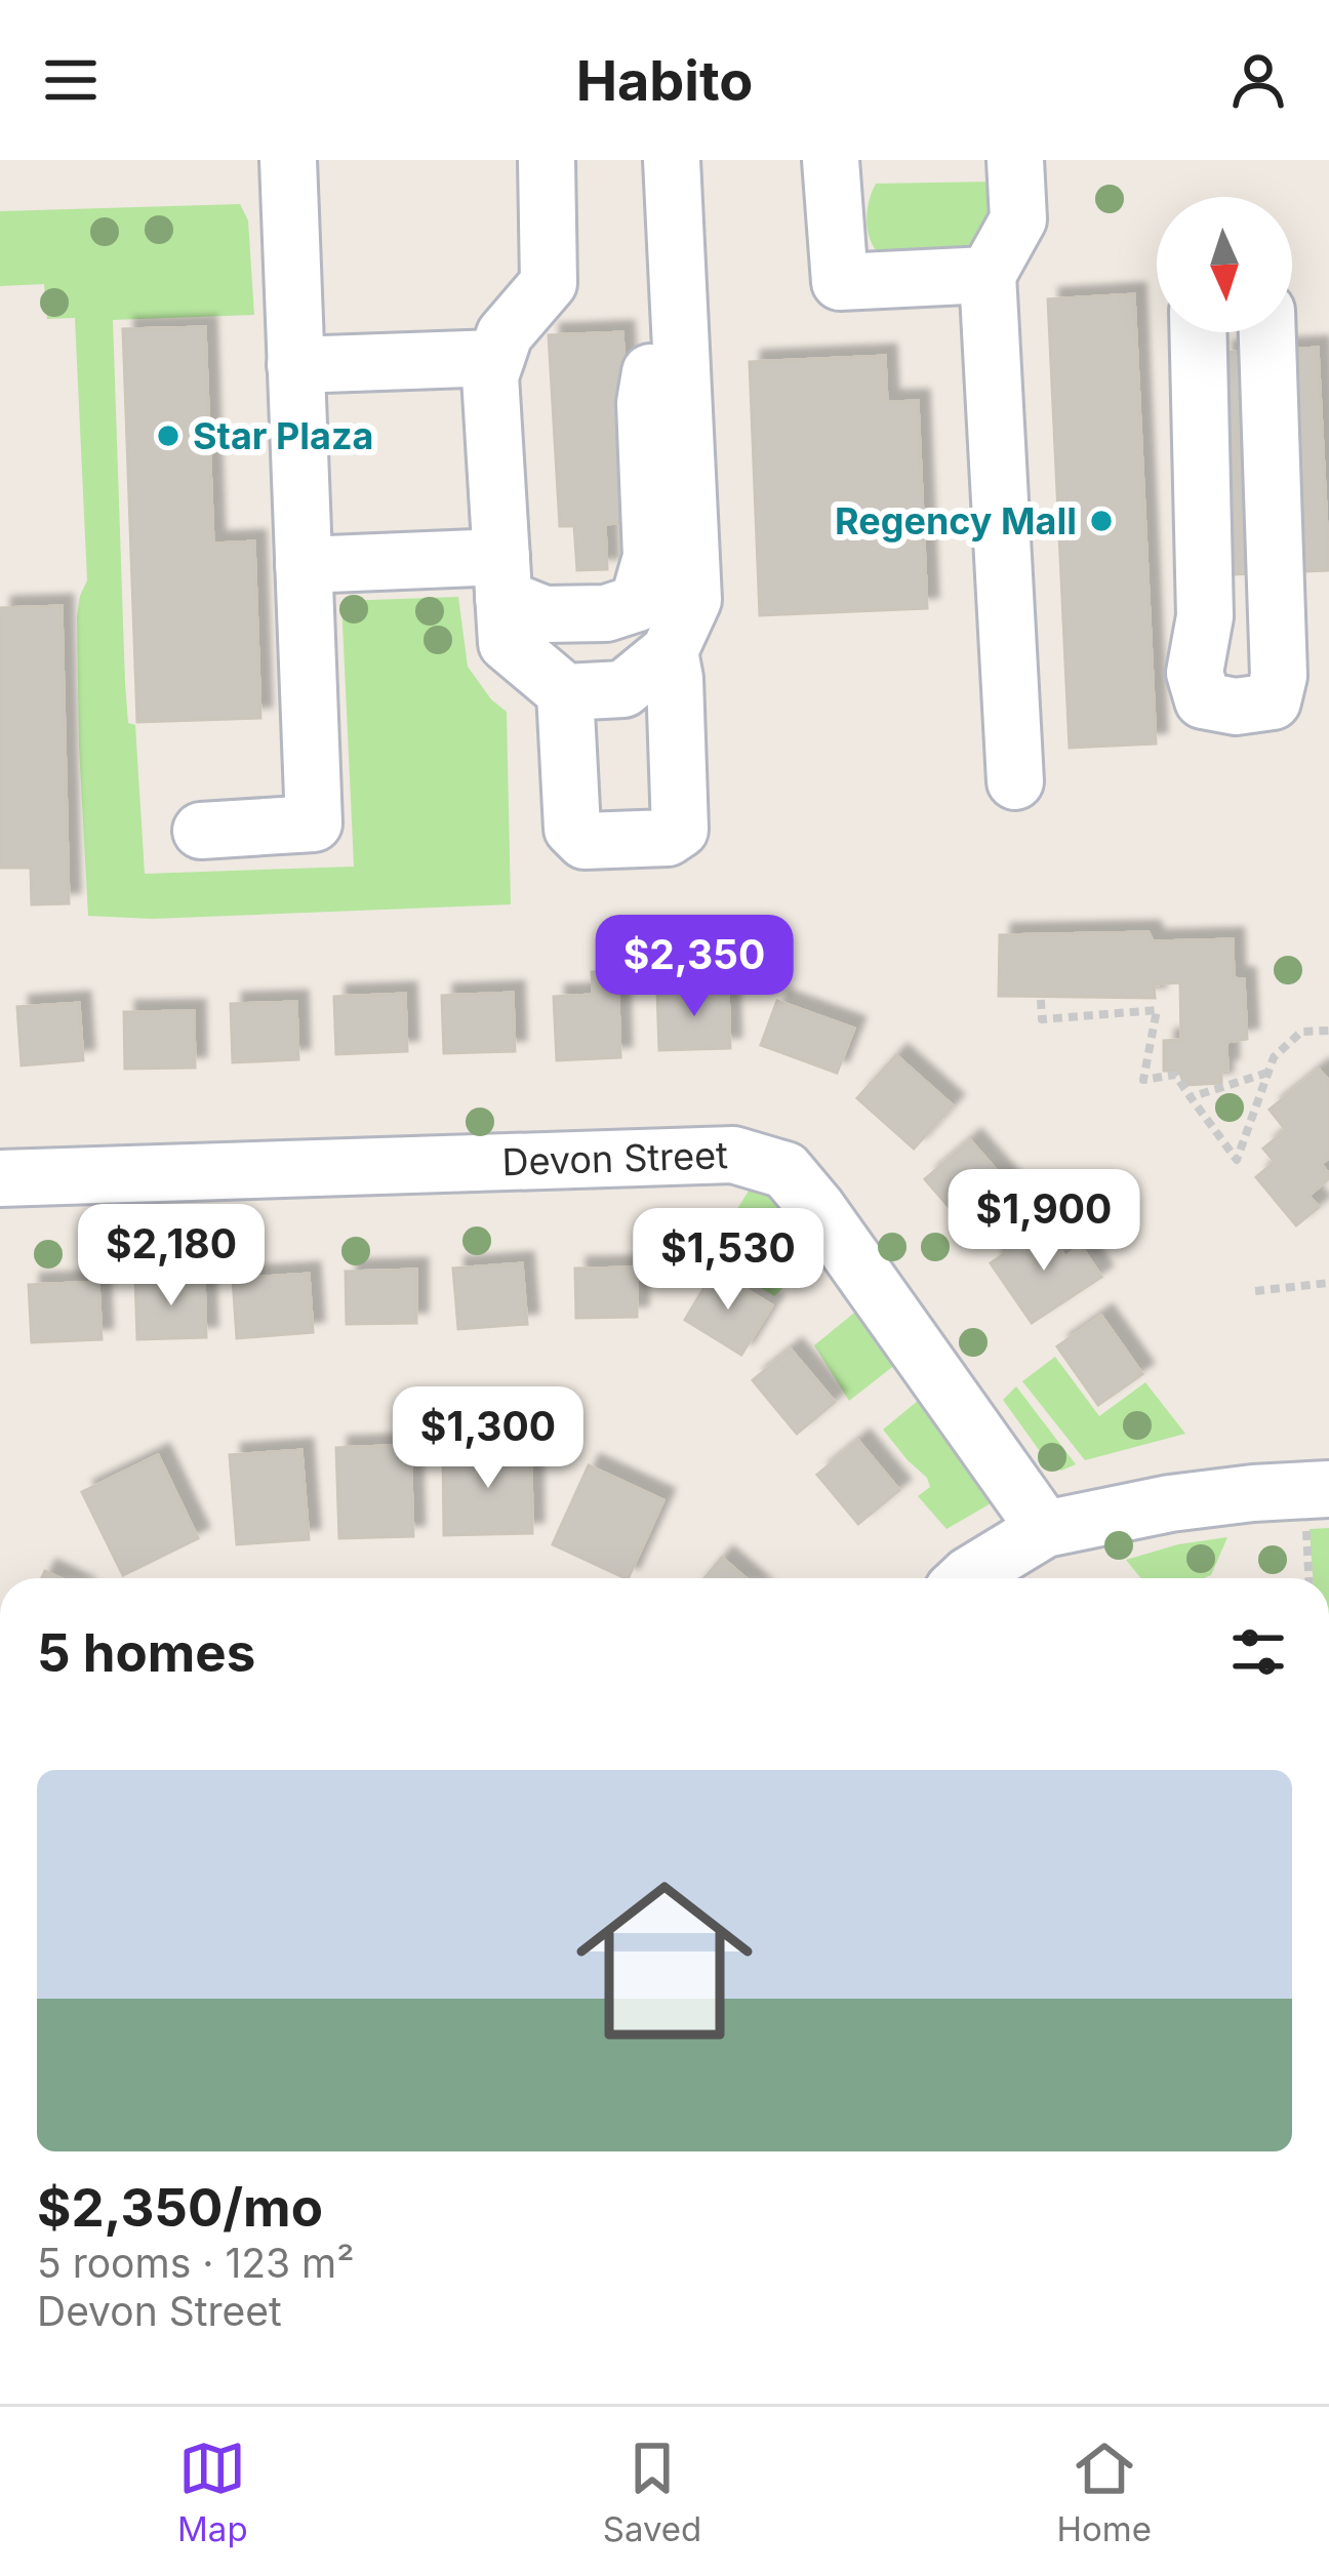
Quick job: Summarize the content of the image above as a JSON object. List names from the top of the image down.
{
  "streets": {
    "street": ["Devon Street"]
  },
  "places": ["Star Plaza", "Regency Mall"],
  "north": "bottom",
  "page": {
    "header": "Habito",
    "price": [
      "$2,350",
      "$1,900",
      "$2,180",
      "$1,530",
      "$1,300"
    ],
    "heading": "5 homes",
    "list": [
      {
        "name": "$2,350/mo",
        "note": "5 rooms · 123 m² · Devon Street"
      }
    ],
    "tabs": ["Map", "Saved", "Home"]
  }
}
